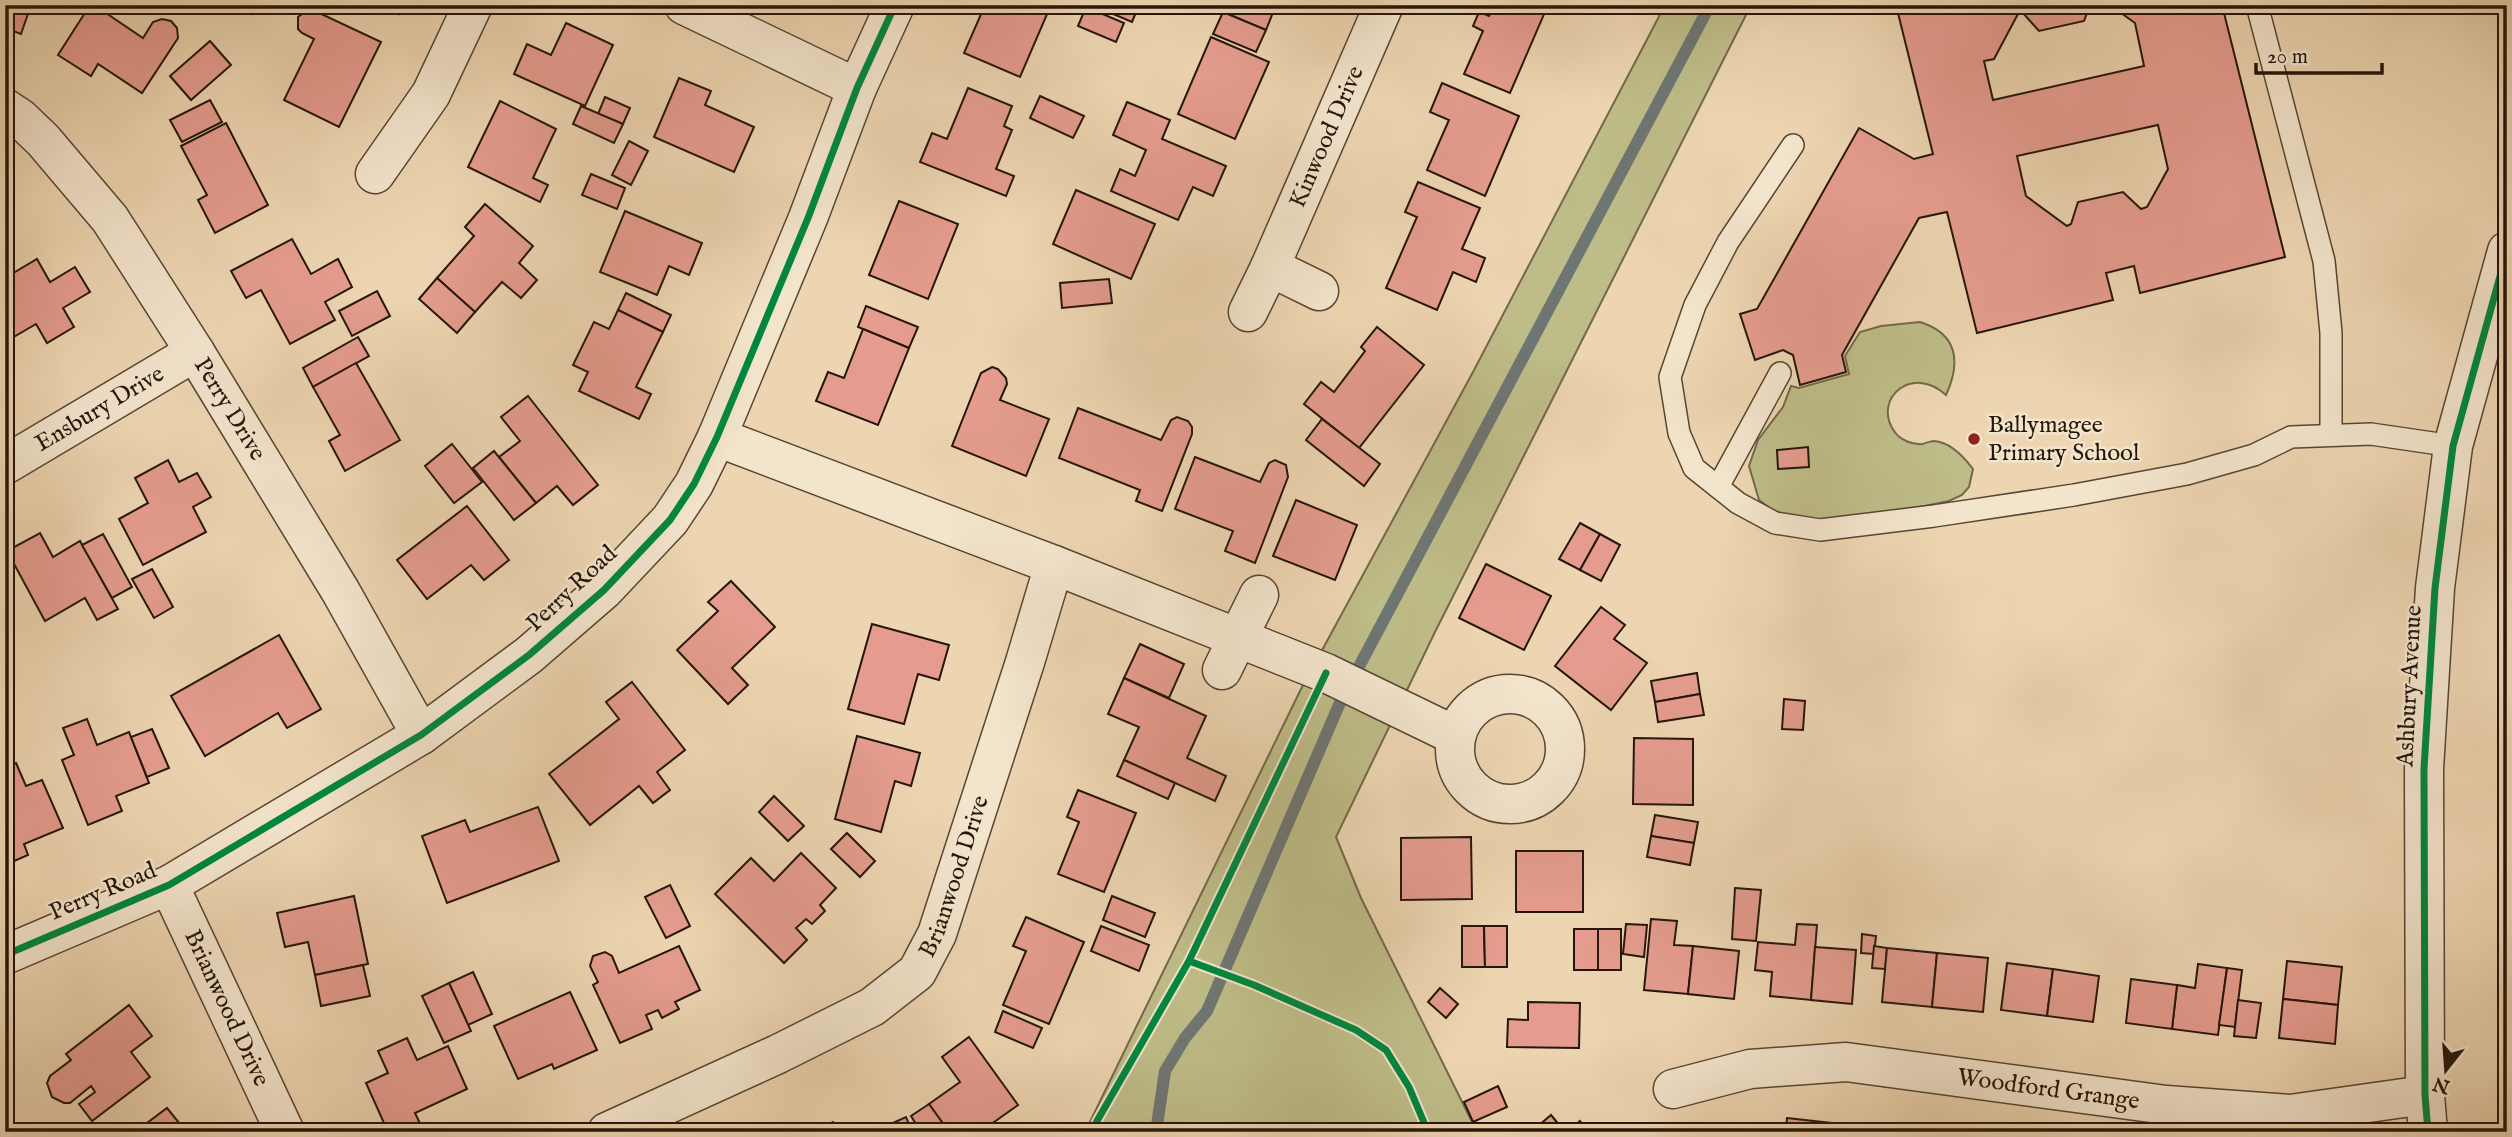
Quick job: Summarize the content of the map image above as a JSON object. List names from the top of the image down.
{
  "streets": {
    "street": [
      "Kinwood Drive",
      "Ensbury Drive",
      "Perry Drive",
      "Perry Road",
      "Ashbury Avenue",
      "Brianwood Drive",
      "Woodford Grange"
    ]
  },
  "crossings": [
    ["Ensbury Drive", "Perry Drive"],
    ["Perry Drive", "Perry Road"],
    ["Perry Road", "Brianwood Drive"],
    ["Ashbury Avenue", "Woodford Grange"]
  ],
  "places": ["Ballymagee Primary School"],
  "scale_bar": "20 m",
  "north": "bottom"
}
